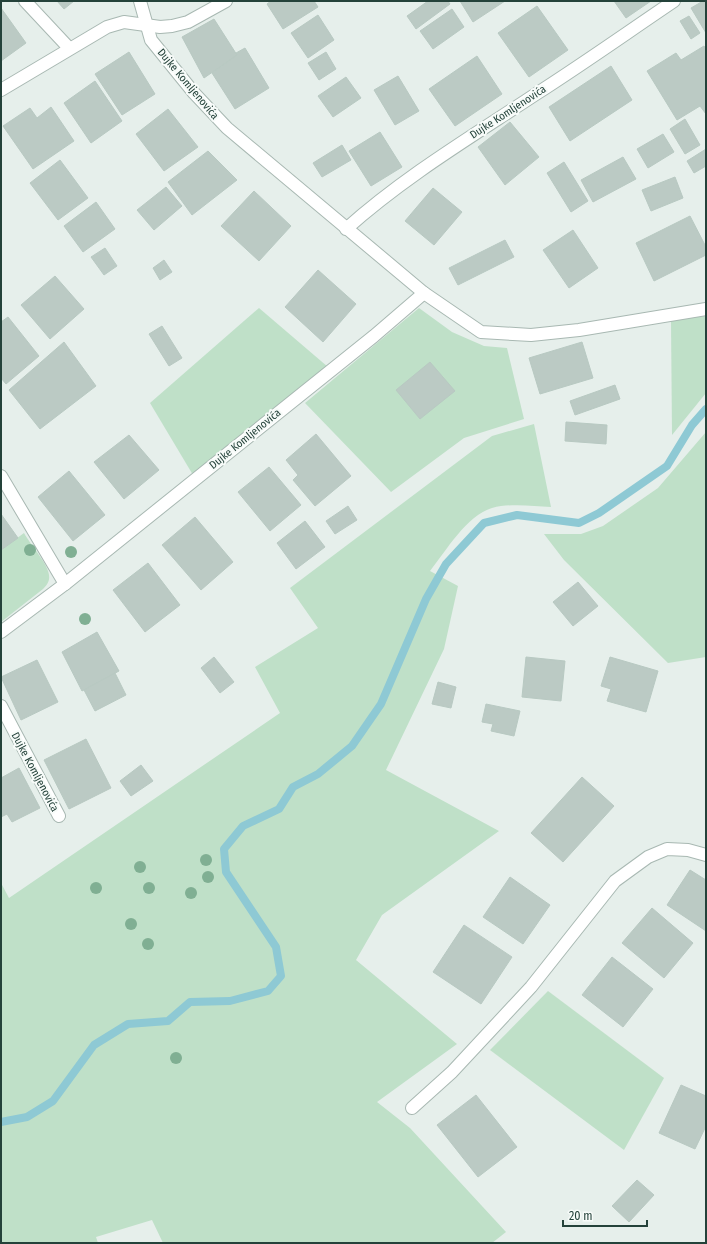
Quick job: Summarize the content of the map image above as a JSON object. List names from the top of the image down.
{
  "streets": {
    "street": ["Dujke Komljenovića"]
  },
  "scale_bar": "20 m"
}
